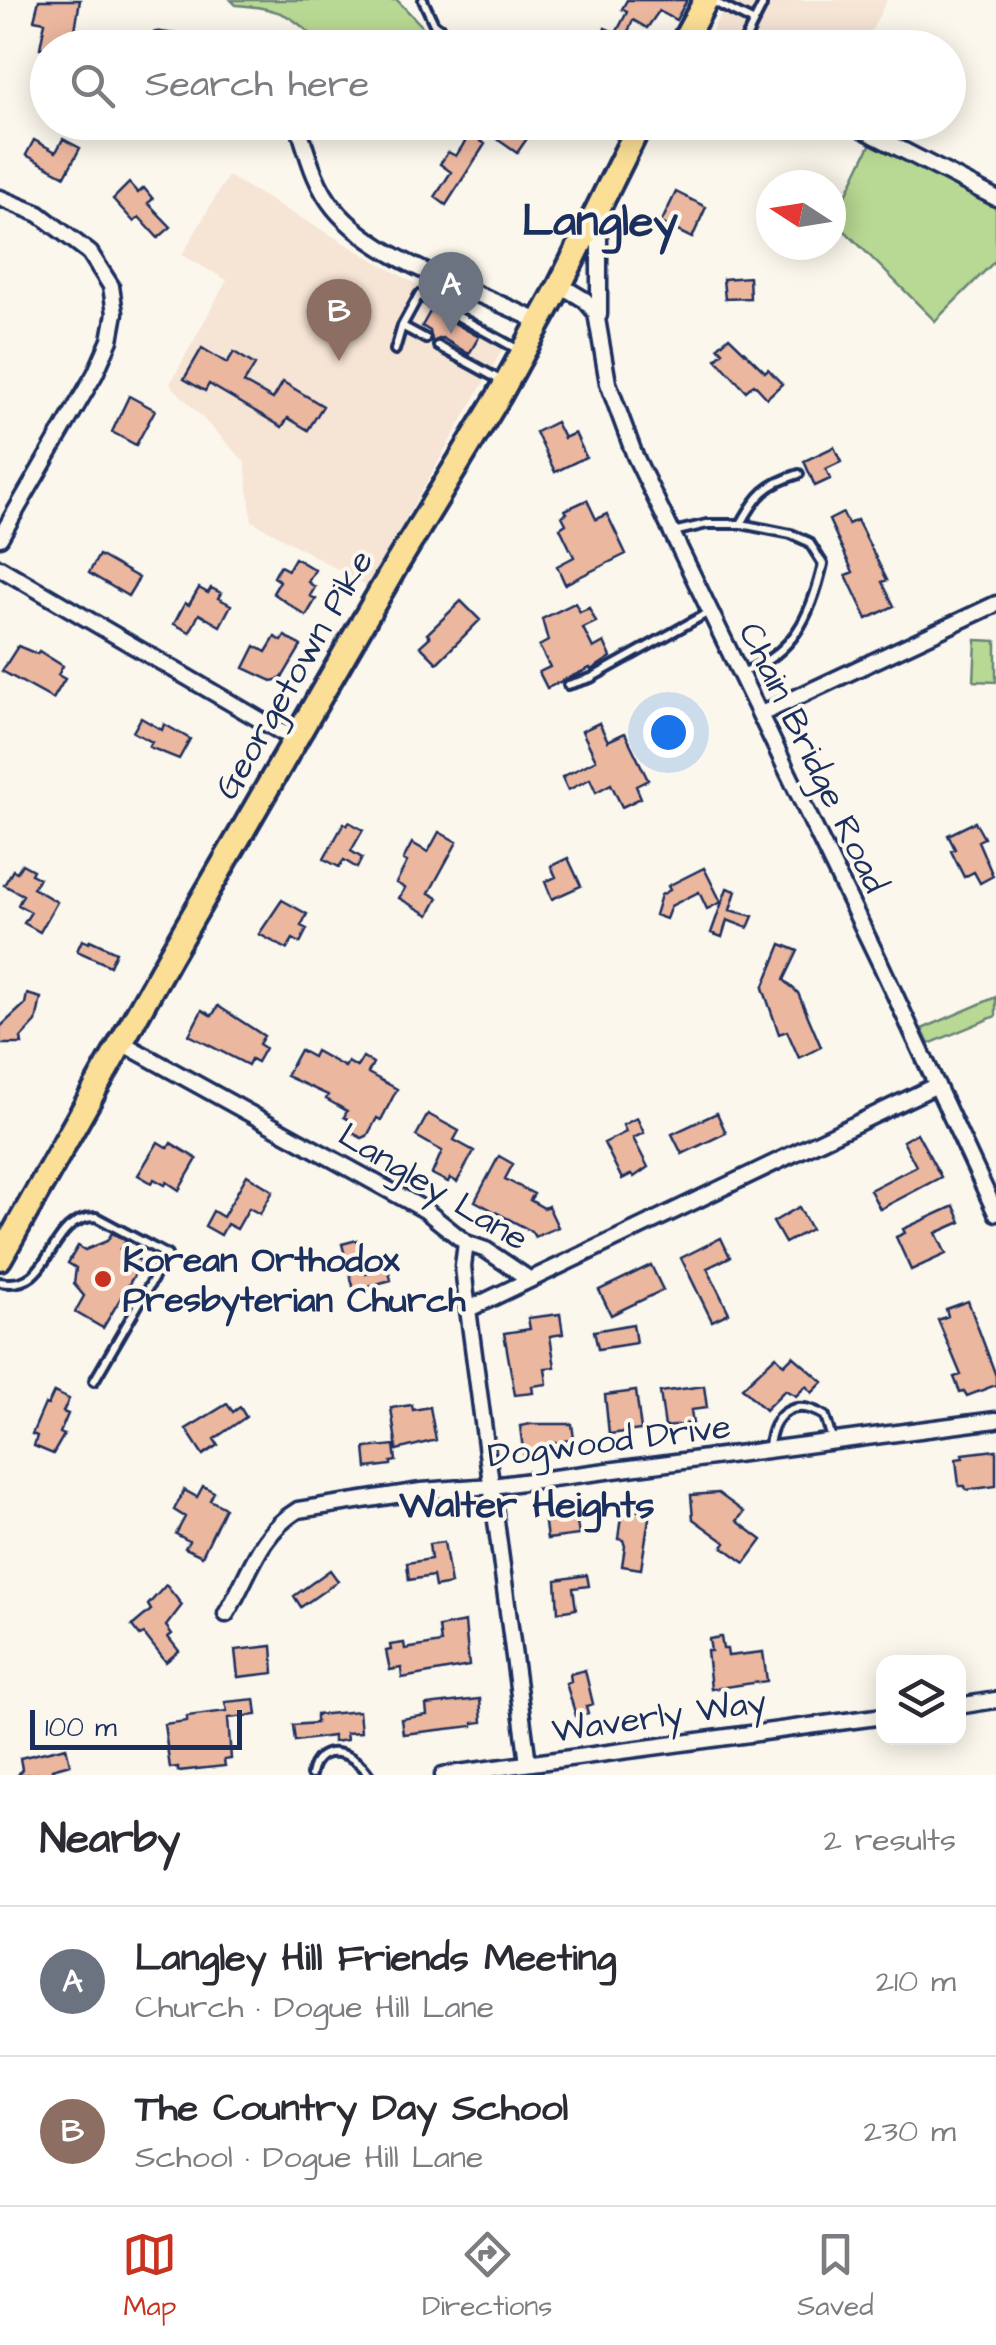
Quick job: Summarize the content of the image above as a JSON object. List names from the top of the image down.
{
  "streets": {
    "main road": ["Georgetown Pike"],
    "street": [
      "Chain Bridge Road",
      "Langley Lane",
      "Dogwood Drive",
      "Waverly Way"
    ]
  },
  "crossings": [
    ["Georgetown Pike", "Chain Bridge Road"],
    ["Georgetown Pike", "Langley Lane"],
    ["Chain Bridge Road", "Langley Lane"]
  ],
  "districts": ["Langley", "Walter Heights"],
  "places": ["Korean Orthodox Presbyterian Church"],
  "scale_bar": "100 m",
  "north": "left",
  "page": {
    "search": "Search here",
    "pins": ["A", "B"],
    "scale": "100 m",
    "heading": ["Nearby", "2 results"],
    "list": [
      {
        "mark": "A",
        "name": "Langley Hill Friends Meeting",
        "note": "Church · Dogue Hill Lane",
        "value": "210 m"
      },
      {
        "mark": "B",
        "name": "The Country Day School",
        "note": "School · Dogue Hill Lane",
        "value": "230 m"
      }
    ],
    "nav": ["Map", "Directions", "Saved"]
  }
}
